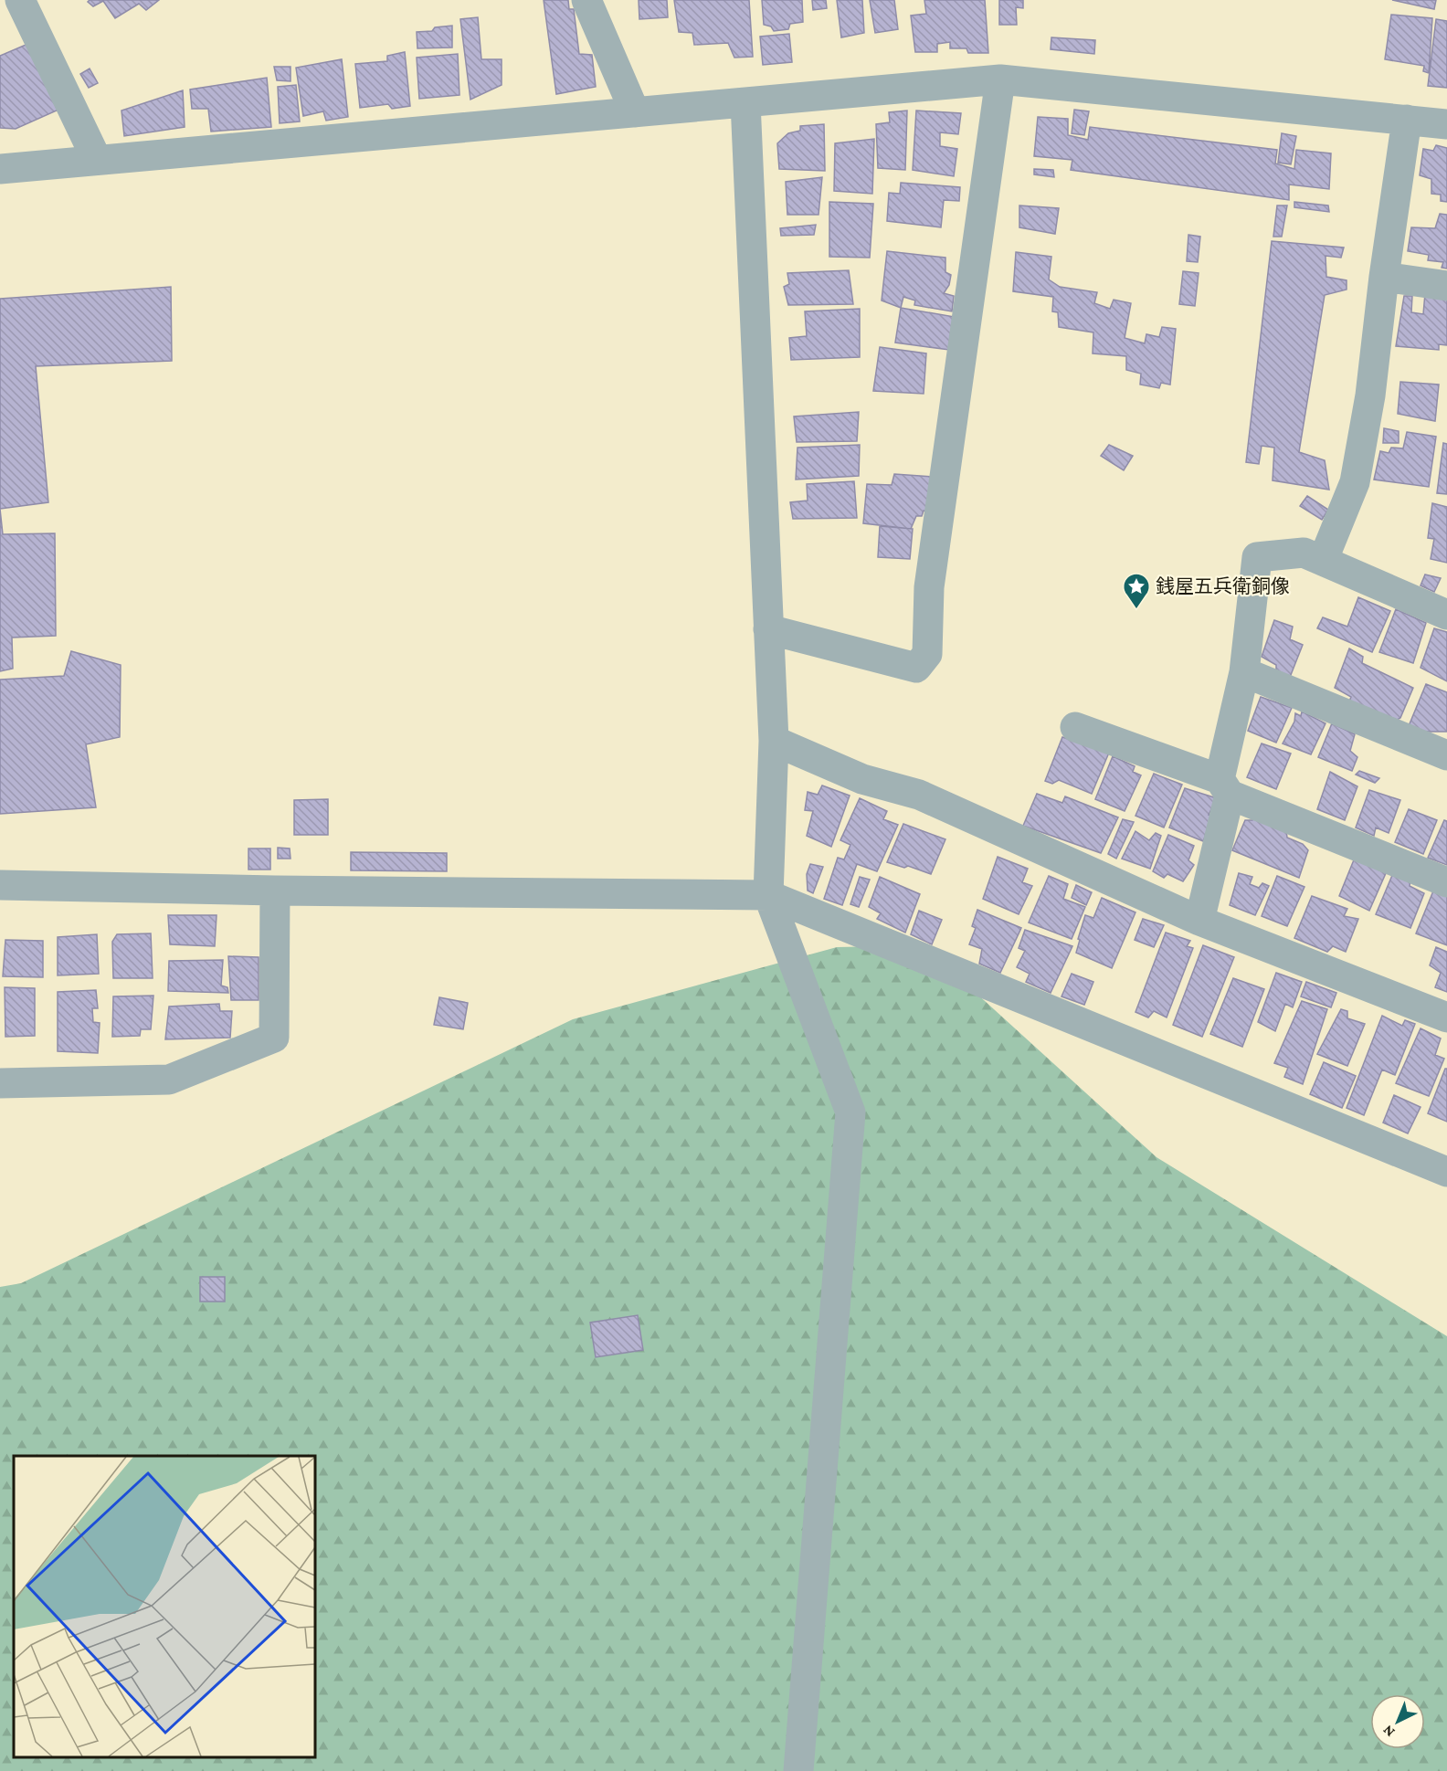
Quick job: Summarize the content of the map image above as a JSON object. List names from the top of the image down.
{
  "places": {
    "place": ["銭屋五兵衛銅像"]
  },
  "north": "bottom left"
}
